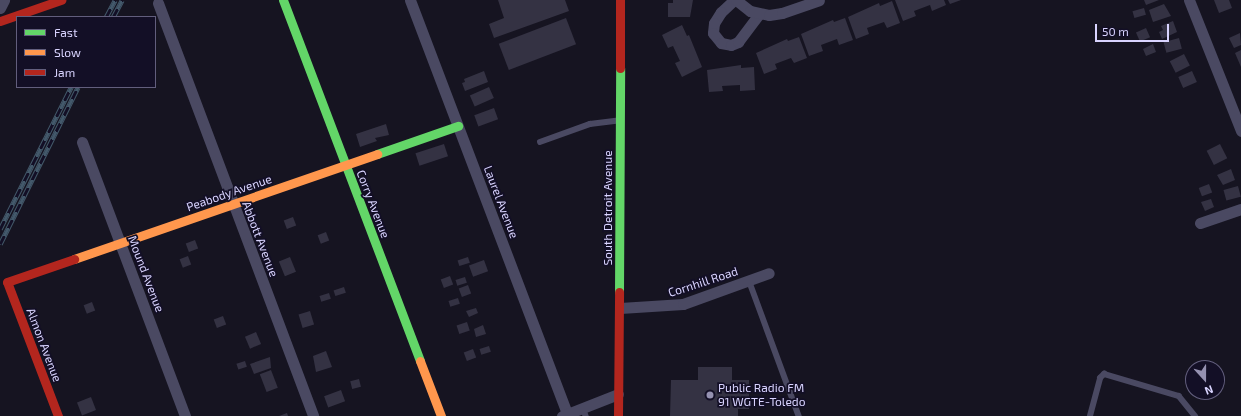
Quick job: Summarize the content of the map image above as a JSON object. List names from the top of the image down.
{
  "streets": {
    "street": [
      "Peabody Avenue",
      "Laurel Avenue",
      "Corry Avenue",
      "South Detroit Avenue",
      "Abbott Avenue",
      "Mound Avenue",
      "Cornhill Road",
      "Almon Avenue"
    ]
  },
  "crossings": [
    ["Peabody Avenue", "Laurel Avenue"],
    ["Peabody Avenue", "Corry Avenue"],
    ["Peabody Avenue", "Abbott Avenue"],
    ["Peabody Avenue", "Mound Avenue"],
    ["Peabody Avenue", "Almon Avenue"],
    ["South Detroit Avenue", "Cornhill Road"]
  ],
  "places": ["Public Radio FM 91 WGTE-Toledo"],
  "legend": ["Fast", "Slow", "Jam"],
  "scale_bar": "50 m",
  "north": "bottom"
}
